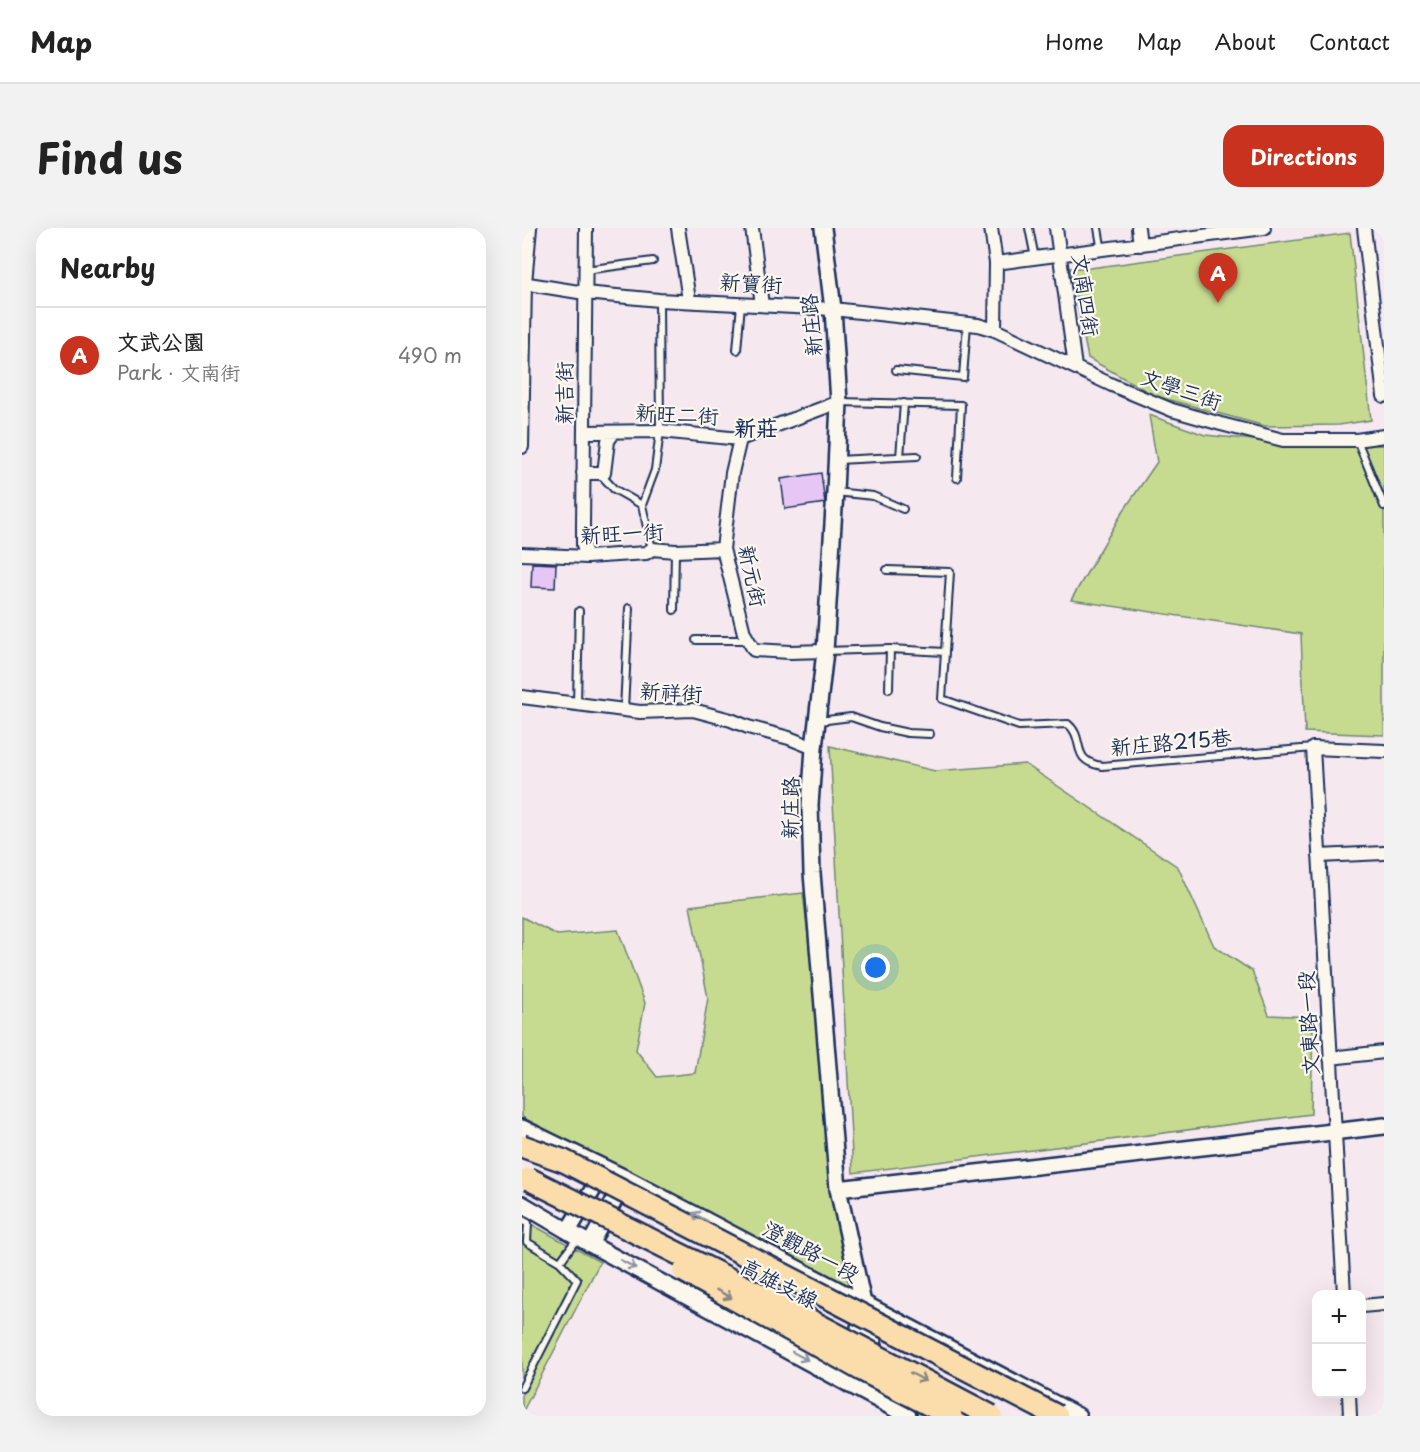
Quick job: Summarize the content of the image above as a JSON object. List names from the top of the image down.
{
  "streets": {
    "highway": ["高雄支線"],
    "street": [
      "新寶街",
      "文南四街",
      "新庄路",
      "文學三街",
      "新吉街",
      "新旺二街",
      "新旺一街",
      "新元街",
      "新祥街",
      "文東路一段",
      "澄觀路一段"
    ],
    "lane": ["新庄路215巷"]
  },
  "crossings": [
    ["新寶街", "新庄路"],
    ["新寶街", "文學三街"],
    ["新寶街", "新吉街"],
    ["文南四街", "文學三街"],
    ["新庄路", "新旺二街"],
    ["新庄路", "新元街"],
    ["新庄路", "新祥街"],
    ["新庄路", "澄觀路一段"],
    ["新吉街", "新旺二街"],
    ["新吉街", "新旺一街"],
    ["新旺二街", "新元街"],
    ["新旺一街", "新元街"],
    ["新庄路215巷", "文東路一段"]
  ],
  "districts": ["新莊"],
  "page": {
    "header": "Map",
    "nav": [
      "Home",
      "Map",
      "About",
      "Contact"
    ],
    "title": "Find us",
    "buttons": "Directions",
    "heading": "Nearby",
    "pins": "A",
    "list": [
      {
        "mark": "A",
        "name": "文武公園",
        "note": "Park · 文南街",
        "value": "490 m"
      }
    ],
    "map_buttons": ["+", "−"]
  }
}
